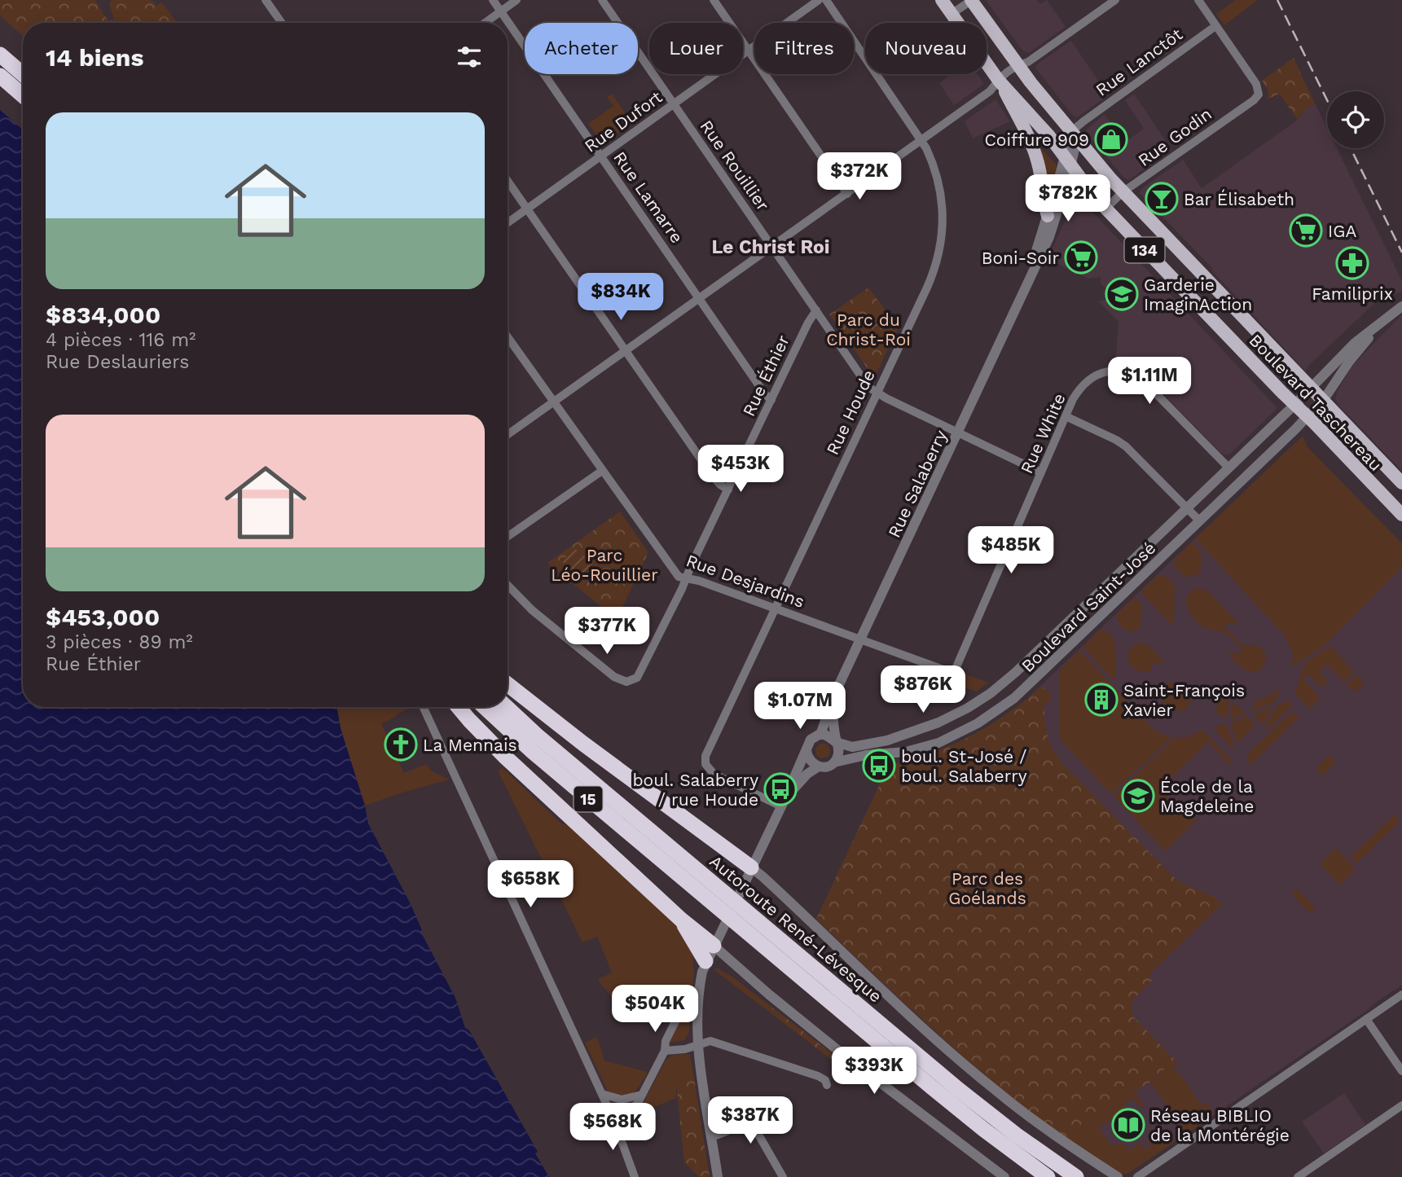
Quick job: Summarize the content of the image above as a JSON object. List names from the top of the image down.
{
  "streets": {
    "highway": ["15", "Autoroute René-Lévesque"],
    "main road": ["134", "Boulevard Taschereau"],
    "street": [
      "Rue Lanctôt",
      "Rue Dufort",
      "Rue Godin",
      "Rue Rouillier",
      "Rue Lamarre",
      "Rue Éthier",
      "Rue Houde",
      "Rue White",
      "Rue Salaberry",
      "Rue Desjardins",
      "Boulevard Saint-José"
    ]
  },
  "crossings": [
    ["Rue Lanctôt", "Rue Godin"],
    ["Rue Lanctôt", "Boulevard Taschereau"],
    ["Rue Lanctôt", "Rue Salaberry"],
    ["Rue Dufort", "Rue Rouillier"],
    ["Rue Dufort", "Rue Lamarre"],
    ["Rue Godin", "Boulevard Taschereau"],
    ["Rue Rouillier", "Rue Éthier"],
    ["Rue Rouillier", "Rue Houde"],
    ["Rue Rouillier", "Rue White"],
    ["Rue Rouillier", "Rue Salaberry"],
    ["Rue Lamarre", "Rue Éthier"],
    ["Rue Éthier", "Rue Desjardins"],
    ["Boulevard Taschereau", "Rue Salaberry"],
    ["Boulevard Taschereau", "Boulevard Saint-José"],
    ["Rue Houde", "Rue Desjardins"],
    ["Rue White", "Rue Desjardins"],
    ["Rue White", "Boulevard Saint-José"],
    ["Rue Salaberry", "Rue Desjardins"],
    ["Rue Salaberry", "Boulevard Saint-José"]
  ],
  "districts": ["Le Christ Roi"],
  "parks": ["Parc du Christ-Roi", "Parc Léo-Rouillier", "Parc des Goélands"],
  "places": {
    "shop": ["Coiffure 909"],
    "bar": ["Bar Élisabeth"],
    "supermarket": ["IGA", "Boni-Soir"],
    "pharmacy": ["Familiprix"],
    "school or university": ["Garderie ImaginAction", "École de la Magdeleine"],
    "building": ["Saint-François Xavier"],
    "church": ["La Mennais"],
    "bus stop": ["boul. St-José / boul. Salaberry", "boul. Salaberry / rue Houde"],
    "library": ["Réseau BIBLIO de la Montérégie"]
  },
  "page": {
    "chip": [
      "Acheter",
      "Louer",
      "Filtres",
      "Nouveau"
    ],
    "heading": "14 biens",
    "list": [
      {
        "name": "$834,000",
        "note": "4 pièces · 116 m² · Rue Deslauriers"
      },
      {
        "name": "$453,000",
        "note": "3 pièces · 89 m² · Rue Éthier"
      }
    ],
    "price": [
      "$372K",
      "$782K",
      "$834K",
      "$1.11M",
      "$453K",
      "$485K",
      "$377K",
      "$876K",
      "$1.07M",
      "$658K",
      "$504K",
      "$393K",
      "$387K",
      "$568K"
    ]
  }
}
